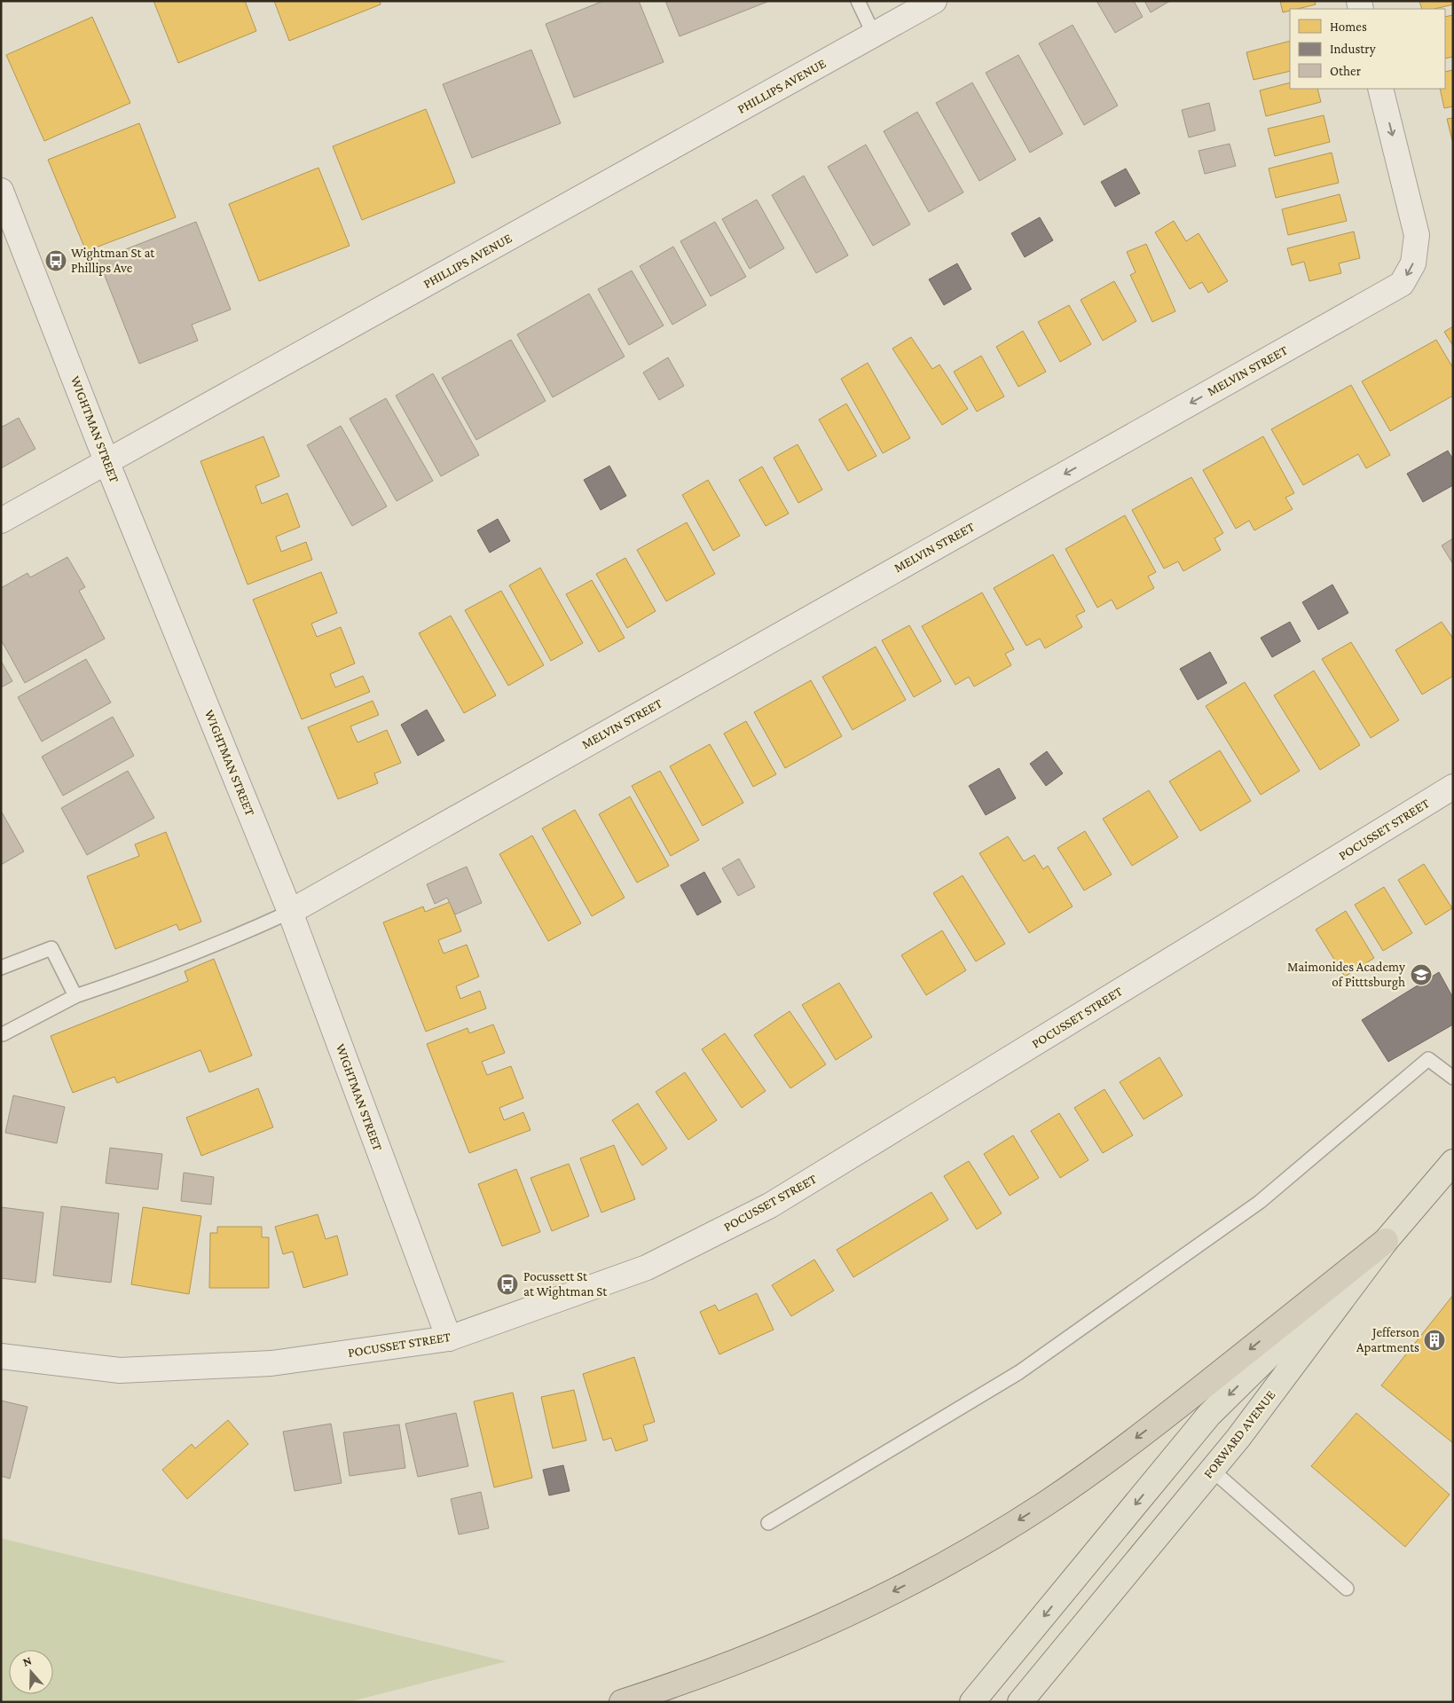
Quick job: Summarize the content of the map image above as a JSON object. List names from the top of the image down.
{
  "streets": {
    "main road": ["FORWARD AVENUE"],
    "street": [
      "PHILLIPS AVENUE",
      "MELVIN STREET",
      "WIGHTMAN STREET",
      "POCUSSET STREET"
    ]
  },
  "crossings": [
    ["PHILLIPS AVENUE", "WIGHTMAN STREET"],
    ["MELVIN STREET", "WIGHTMAN STREET"],
    ["WIGHTMAN STREET", "POCUSSET STREET"]
  ],
  "one_way": ["MELVIN STREET"],
  "places": {
    "bus stop": ["Wightman St at Phillips Ave", "Pocussett St at Wightman St"],
    "school or university": ["Maimonides Academy of Pitttsburgh"],
    "building": ["Jefferson Apartments"]
  },
  "legend": ["Homes", "Industry", "Other"],
  "north": "top"
}
